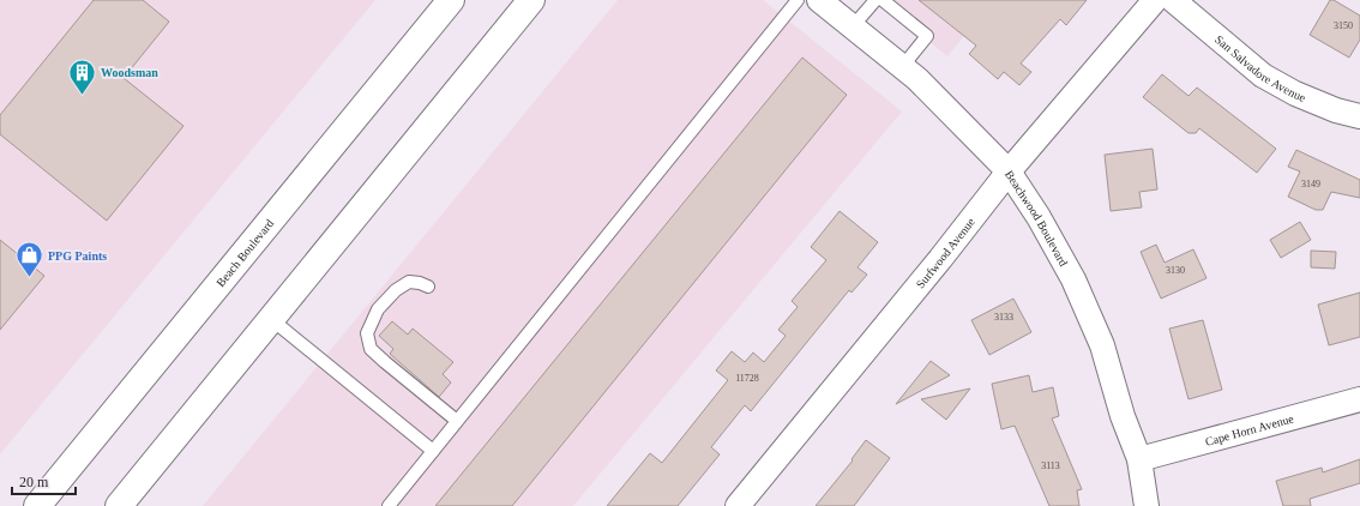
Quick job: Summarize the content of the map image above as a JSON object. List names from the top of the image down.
{
  "streets": {
    "highway": ["Beach Boulevard"],
    "street": [
      "San Salvadore Avenue",
      "Beachwood Boulevard",
      "Surfwood Avenue",
      "Cape Horn Avenue"
    ]
  },
  "crossings": [
    ["Beachwood Boulevard", "Surfwood Avenue"],
    ["Beachwood Boulevard", "Cape Horn Avenue"]
  ],
  "places": {
    "building": ["Woodsman"],
    "shop": ["PPG Paints"]
  },
  "house_numbers": [
    "3150",
    "3149",
    "3130",
    "3133",
    "11728",
    "3113"
  ],
  "scale_bar": "20 m"
}
